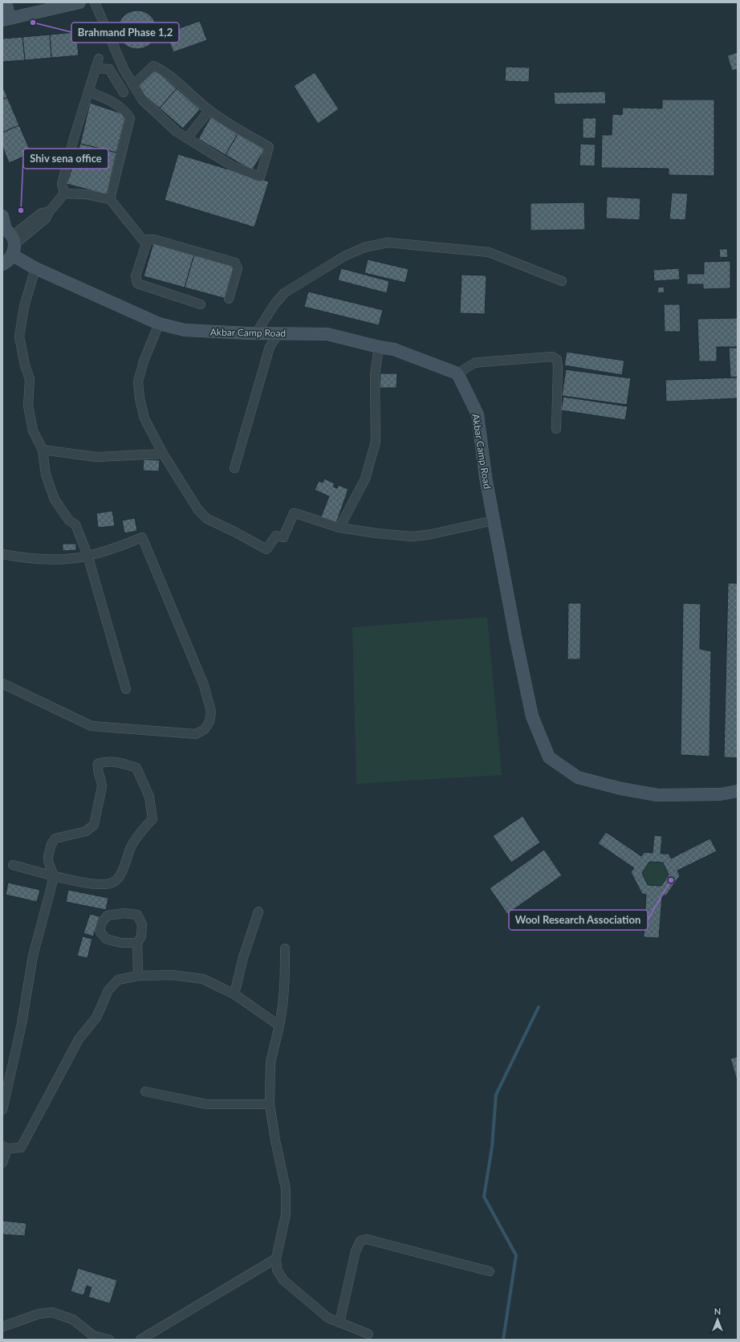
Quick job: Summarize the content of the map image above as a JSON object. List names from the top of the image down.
{
  "streets": {
    "street": ["Akbar Camp Road"]
  },
  "places": ["Brahmand Phase 1,2", "Shiv sena office", "Wool Research Association"],
  "north": "top"
}
